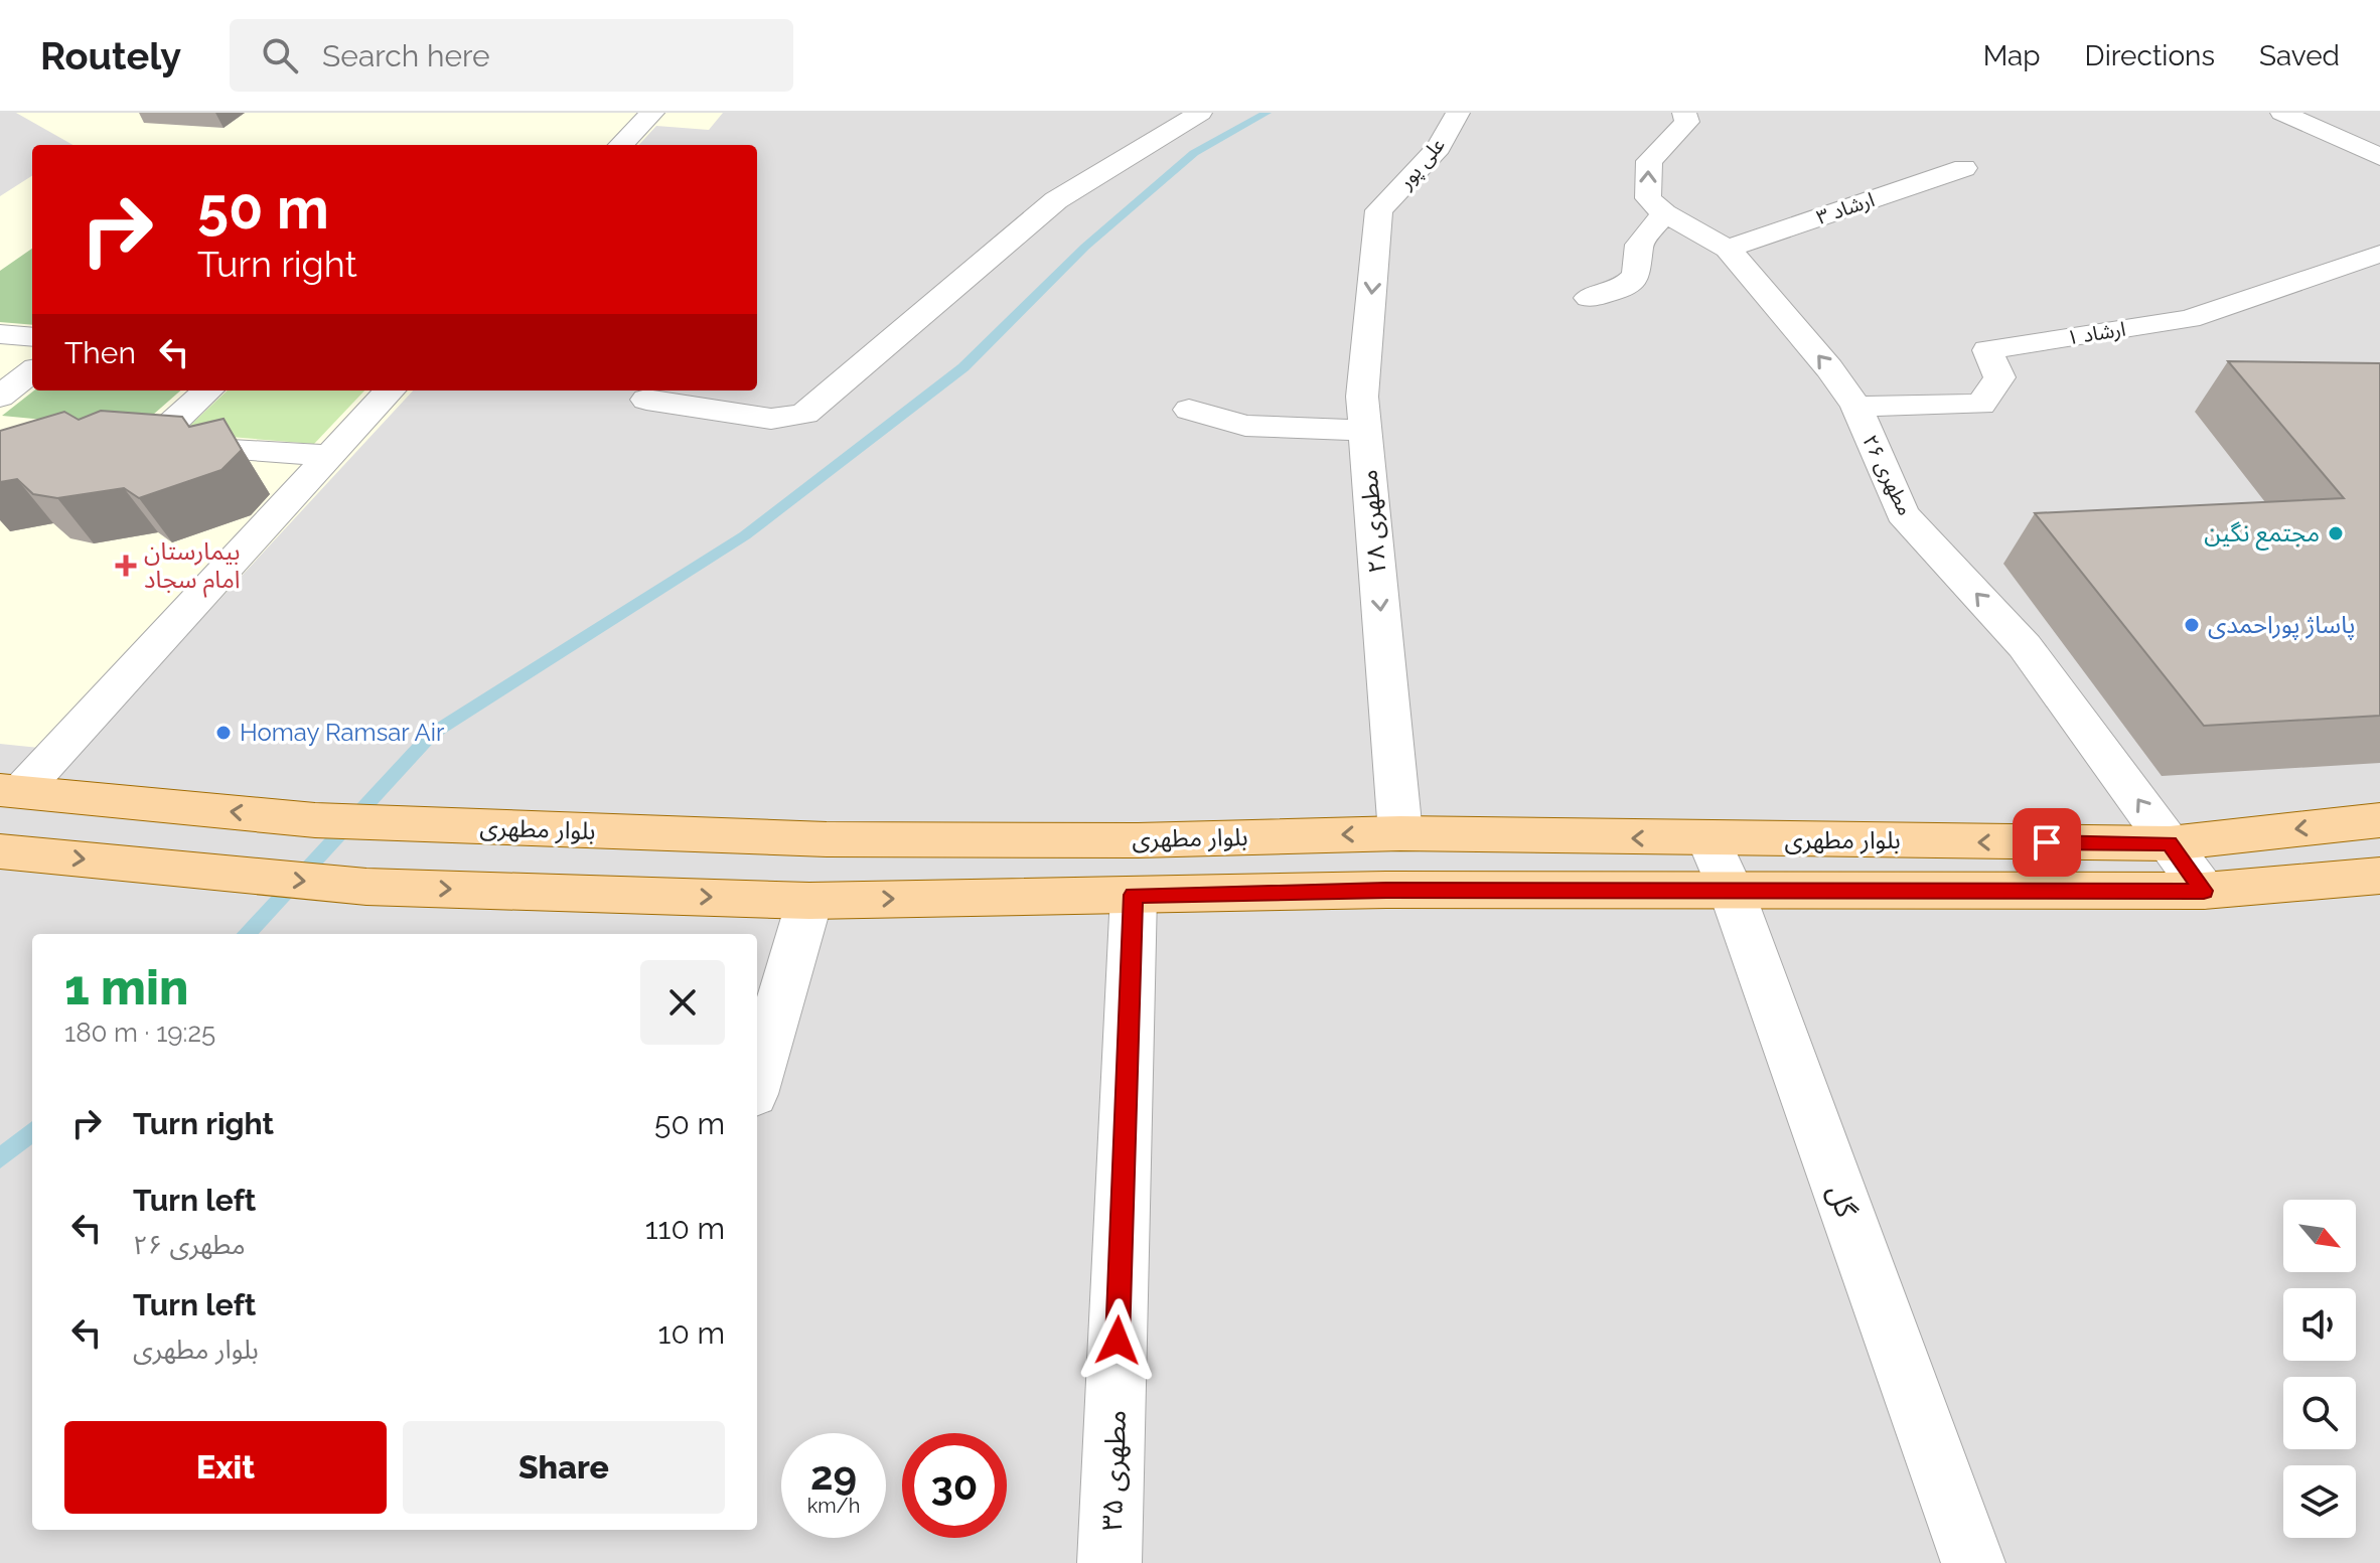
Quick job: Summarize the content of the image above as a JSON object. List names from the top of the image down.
{
  "streets": {
    "main road": ["بلوار مطهری"],
    "street": [
      "علی پور",
      "ارشاد ۳",
      "ارشاد ۱",
      "مطهری ۲۶",
      "مطهری ۲۸",
      "گل",
      "مطهری ۳۵"
    ]
  },
  "crossings": [
    ["علی پور", "مطهری ۲۸"],
    ["ارشاد ۳", "مطهری ۲۶"],
    ["ارشاد ۱", "مطهری ۲۶"],
    ["مطهری ۲۶", "بلوار مطهری"],
    ["مطهری ۲۸", "بلوار مطهری"],
    ["بلوار مطهری", "گل"]
  ],
  "one_way": ["مطهری ۲۶", "مطهری ۲۸"],
  "places": {
    "other": ["مجتمع نگین", "پاساژ پوراحمدی", "Homay Ramsar Air"],
    "health": ["بیمارستان امام سجاد"]
  },
  "north": "bottom right",
  "page": {
    "header": "Routely",
    "search": "Search here",
    "nav": ["Map", "Directions", "Saved"],
    "turn": ["50 m", "Turn right"],
    "then": "Then",
    "heading": ["1 min", "180 m · 19:25"],
    "list": [
      {
        "name": "Turn right",
        "value": "50 m"
      },
      {
        "name": "Turn left",
        "note": "مطهری ۲۶",
        "value": "110 m"
      },
      {
        "name": "Turn left",
        "note": "بلوار مطهری",
        "value": "10 m"
      }
    ],
    "buttons": ["Exit", "Share"],
    "speed": "29 km/h",
    "limit": "30"
  }
}
